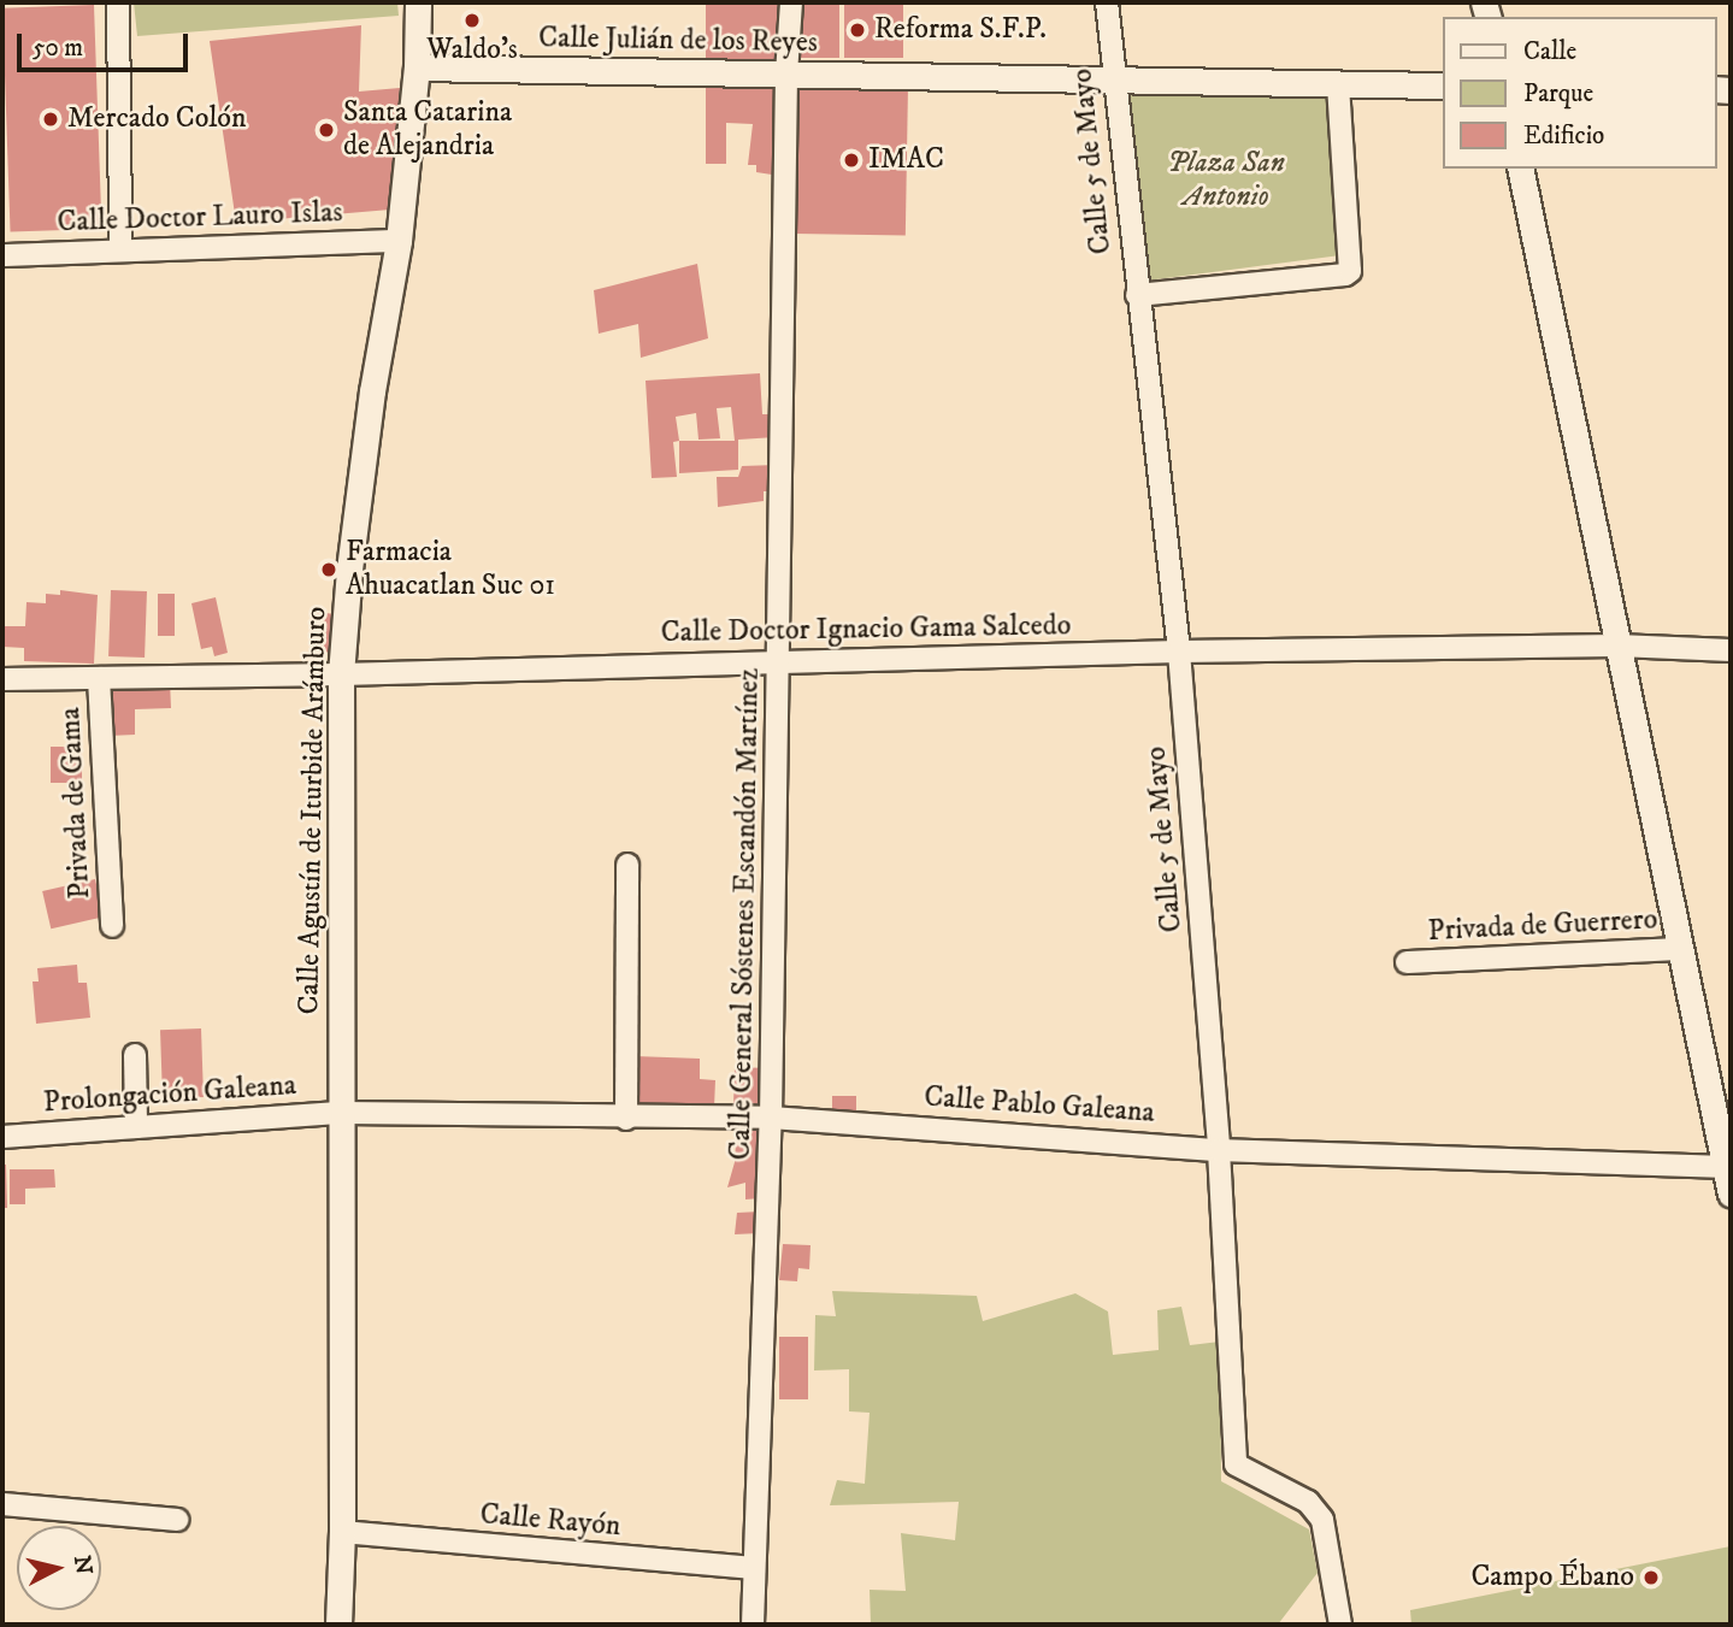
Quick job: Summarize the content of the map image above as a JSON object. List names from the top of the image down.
{
  "streets": {
    "street": [
      "Calle Julián de los Reyes",
      "Calle 5 de Mayo",
      "Calle Doctor Lauro Islas",
      "Calle Doctor Ignacio Gama Salcedo",
      "Privada de Gama",
      "Calle Agustín de Iturbide Arámburo",
      "Calle General Sóstenes Escandón Martínez",
      "Privada de Guerrero",
      "Prolongación Galeana",
      "Calle Pablo Galeana",
      "Calle Rayón"
    ]
  },
  "crossings": [
    ["Calle Julián de los Reyes", "Calle 5 de Mayo"],
    ["Calle Julián de los Reyes", "Calle Agustín de Iturbide Arámburo"],
    ["Calle Julián de los Reyes", "Calle General Sóstenes Escandón Martínez"],
    ["Calle 5 de Mayo", "Calle Doctor Ignacio Gama Salcedo"],
    ["Calle 5 de Mayo", "Calle Pablo Galeana"],
    ["Calle Doctor Lauro Islas", "Calle Agustín de Iturbide Arámburo"],
    ["Calle Doctor Ignacio Gama Salcedo", "Privada de Gama"],
    ["Calle Doctor Ignacio Gama Salcedo", "Calle Agustín de Iturbide Arámburo"],
    ["Calle Doctor Ignacio Gama Salcedo", "Calle General Sóstenes Escandón Martínez"],
    ["Calle Agustín de Iturbide Arámburo", "Prolongación Galeana"],
    ["Calle Agustín de Iturbide Arámburo", "Calle Pablo Galeana"],
    ["Calle Agustín de Iturbide Arámburo", "Calle Rayón"],
    ["Calle General Sóstenes Escandón Martínez", "Calle Pablo Galeana"],
    ["Calle General Sóstenes Escandón Martínez", "Calle Rayón"],
    ["Prolongación Galeana", "Calle Pablo Galeana"]
  ],
  "parks": ["Plaza San Antonio"],
  "places": [
    "Waldo's",
    "Reforma S.F.P.",
    "Mercado Colón",
    "Santa Catarina de Alejandria",
    "IMAC",
    "Farmacia Ahuacatlan Suc 01",
    "Campo Ébano"
  ],
  "legend": ["Calle", "Parque", "Edificio"],
  "scale_bar": "50 m",
  "north": "right"
}
